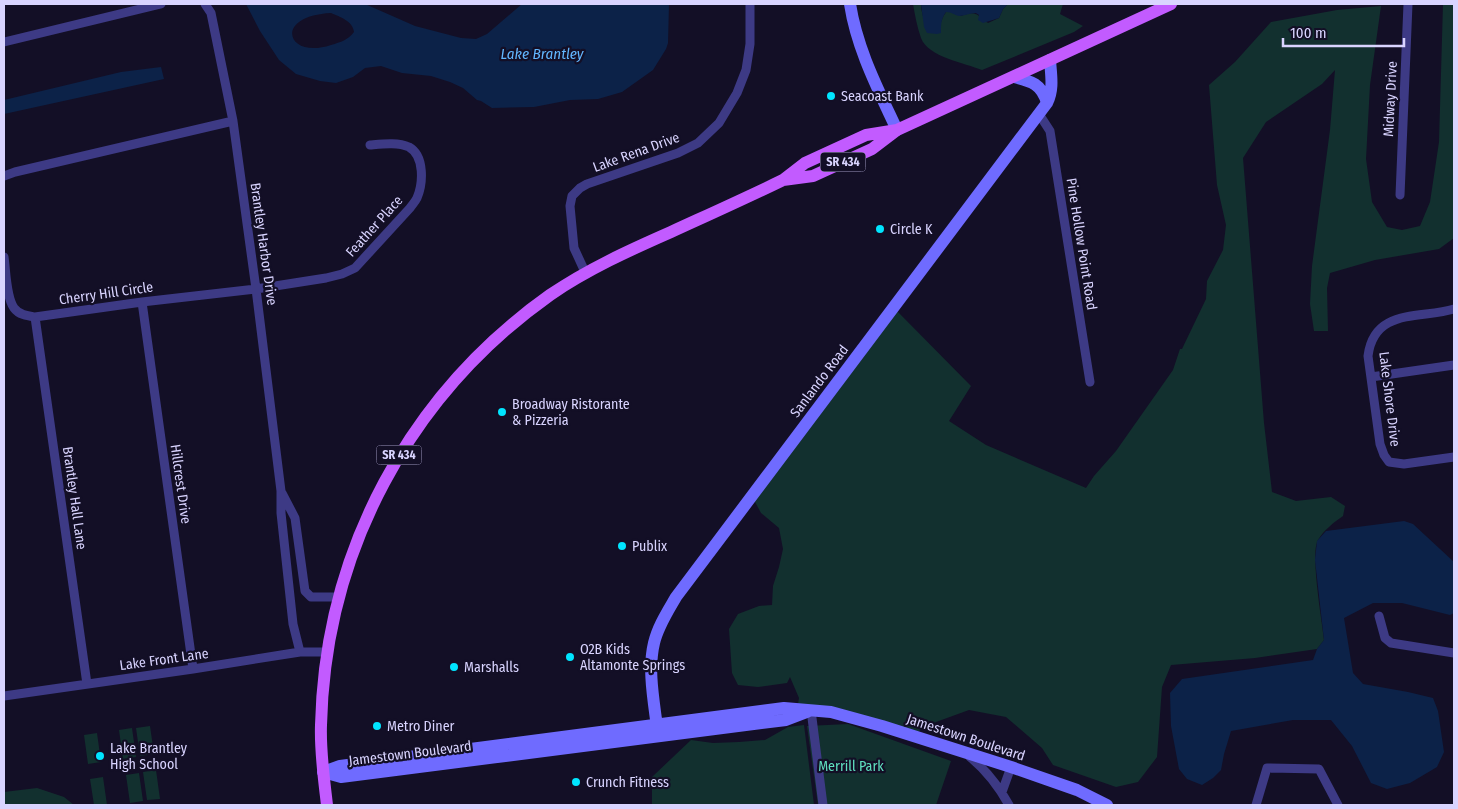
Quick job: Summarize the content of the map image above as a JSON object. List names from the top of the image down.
{
  "streets": {
    "main road": ["SR 434"],
    "street": [
      "Midway Drive",
      "Lake Rena Drive",
      "Feather Place",
      "Brantley Harbor Drive",
      "Pine Hollow Point Road",
      "Cherry Hill Circle",
      "Sanlando Road",
      "Lake Shore Drive",
      "Hillcrest Drive",
      "Brantley Hall Lane",
      "Lake Front Lane",
      "Jamestown Boulevard"
    ]
  },
  "crossings": [
    ["Lake Rena Drive", "SR 434"],
    ["SR 434", "Brantley Harbor Drive"],
    ["SR 434", "Sanlando Road"],
    ["SR 434", "Lake Front Lane"],
    ["SR 434", "Jamestown Boulevard"],
    ["Feather Place", "Brantley Harbor Drive"],
    ["Feather Place", "Cherry Hill Circle"],
    ["Brantley Harbor Drive", "Cherry Hill Circle"],
    ["Brantley Harbor Drive", "Lake Front Lane"],
    ["Pine Hollow Point Road", "Sanlando Road"],
    ["Cherry Hill Circle", "Hillcrest Drive"],
    ["Cherry Hill Circle", "Brantley Hall Lane"],
    ["Sanlando Road", "Jamestown Boulevard"],
    ["Hillcrest Drive", "Lake Front Lane"],
    ["Brantley Hall Lane", "Lake Front Lane"]
  ],
  "water": ["Lake Brantley"],
  "parks": ["Merrill Park"],
  "places": [
    "Seacoast Bank",
    "Circle K",
    "Broadway Ristorante & Pizzeria",
    "Publix",
    "O2B Kids Altamonte Springs",
    "Marshalls",
    "Metro Diner",
    "Lake Brantley High School",
    "Crunch Fitness"
  ],
  "scale_bar": "100 m"
}
